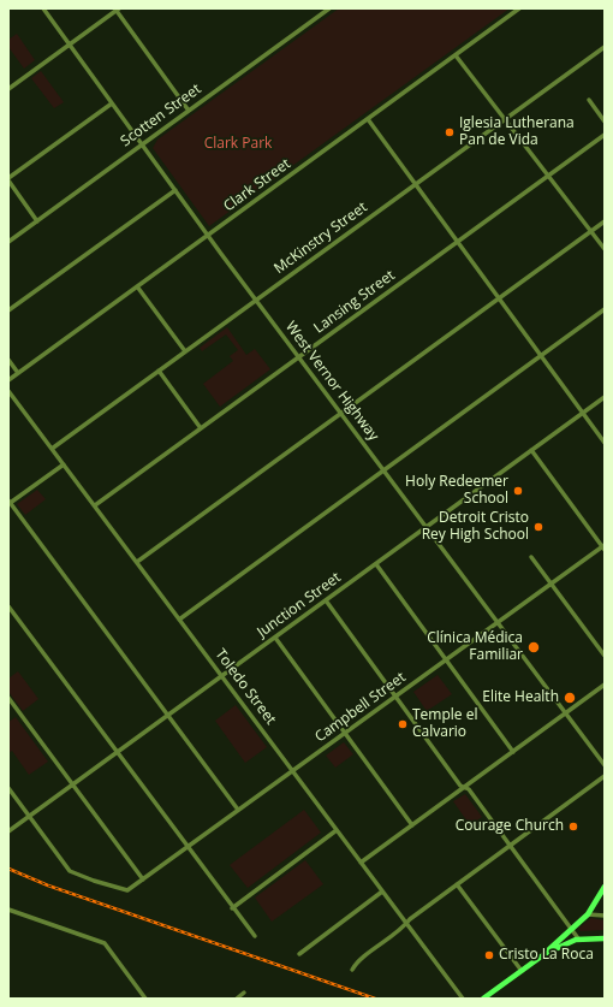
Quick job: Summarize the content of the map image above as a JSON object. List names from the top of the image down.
{
  "streets": {
    "street": [
      "Scotten Street",
      "Clark Street",
      "McKinstry Street",
      "Lansing Street",
      "West Vernor Highway",
      "Junction Street",
      "Toledo Street",
      "Campbell Street"
    ]
  },
  "crossings": [
    ["Scotten Street", "West Vernor Highway"],
    ["Clark Street", "West Vernor Highway"],
    ["McKinstry Street", "West Vernor Highway"],
    ["McKinstry Street", "Toledo Street"],
    ["Lansing Street", "West Vernor Highway"],
    ["Lansing Street", "Toledo Street"],
    ["West Vernor Highway", "Junction Street"],
    ["West Vernor Highway", "Campbell Street"],
    ["Junction Street", "Toledo Street"],
    ["Junction Street", "Campbell Street"],
    ["Toledo Street", "Campbell Street"]
  ],
  "parks": ["Clark Park"],
  "places": [
    "Iglesia Lutherana Pan de Vida",
    "Holy Redeemer School",
    "Detroit Cristo Rey High School",
    "Clínica Médica Familiar",
    "Elite Health",
    "Temple el Calvario",
    "Courage Church",
    "Cristo La Roca"
  ]
}
